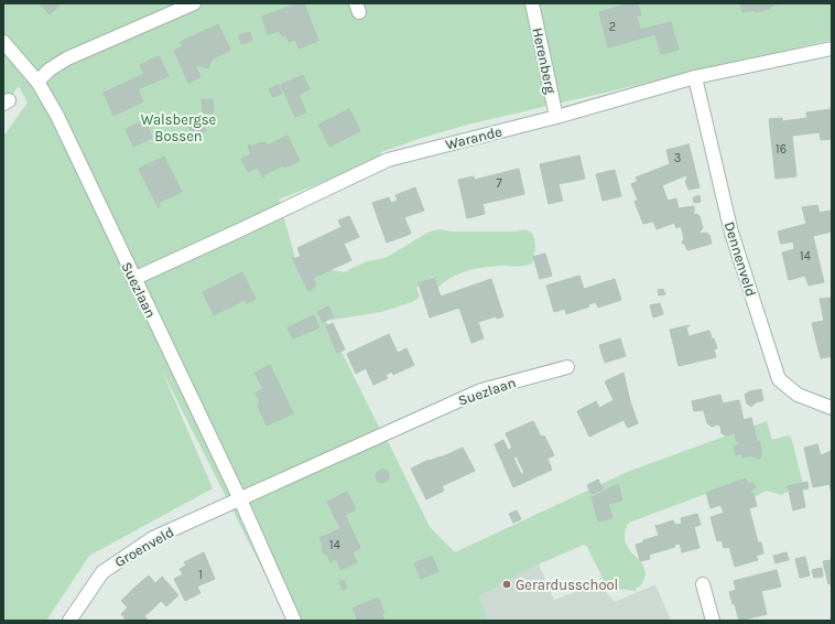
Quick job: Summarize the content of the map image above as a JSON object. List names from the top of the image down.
{
  "streets": {
    "street": [
      "Herenberg",
      "Warande",
      "Dennenveld",
      "Suezlaan",
      "Groenveld"
    ]
  },
  "crossings": [
    ["Herenberg", "Warande"],
    ["Warande", "Dennenveld"],
    ["Warande", "Suezlaan"],
    ["Suezlaan", "Groenveld"]
  ],
  "parks": ["Walsbergse Bossen"],
  "places": ["Gerardusschool"],
  "house_numbers": [
    "2",
    "16",
    "3",
    "7",
    "14",
    "14",
    "1"
  ]
}
